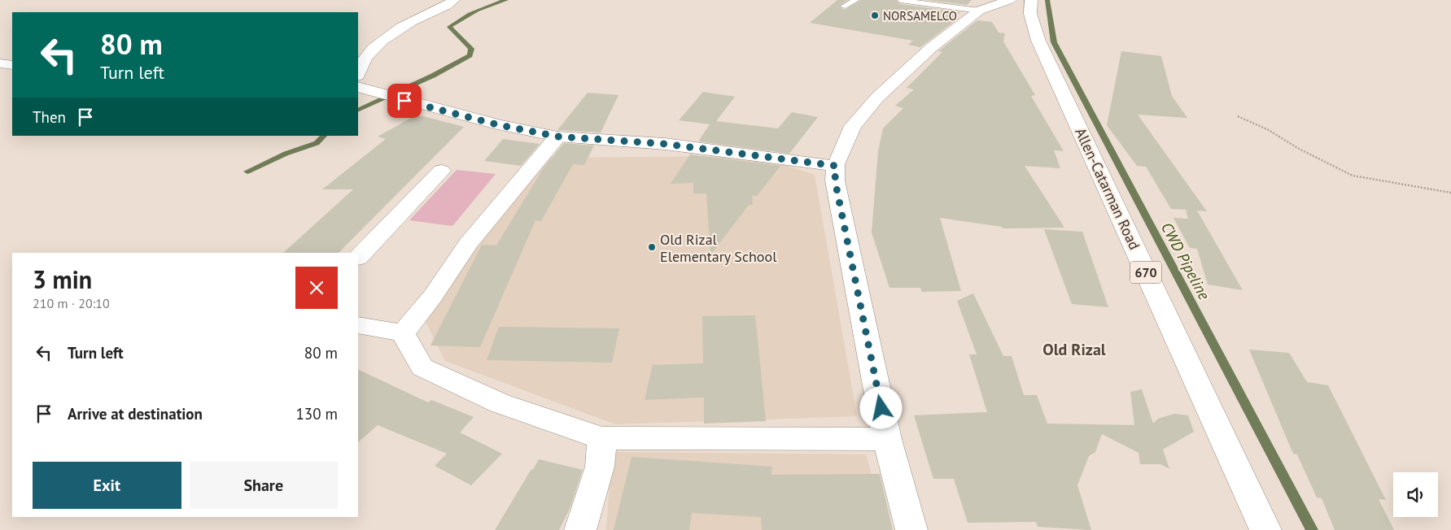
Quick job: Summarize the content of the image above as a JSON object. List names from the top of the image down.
{
  "streets": {
    "street": ["Allen-Catarman Road", "670"]
  },
  "districts": ["Old Rizal"],
  "water": ["CWD Pipeline"],
  "places": ["NORSAMELCO", "Old Rizal Elementary School"],
  "page": {
    "turn": ["80 m", "Turn left"],
    "then": "Then",
    "heading": ["3 min", "210 m · 20:10"],
    "list": [
      {
        "name": "Turn left",
        "value": "80 m"
      },
      {
        "name": "Arrive at destination",
        "value": "130 m"
      }
    ],
    "buttons": ["Exit", "Share"]
  }
}
